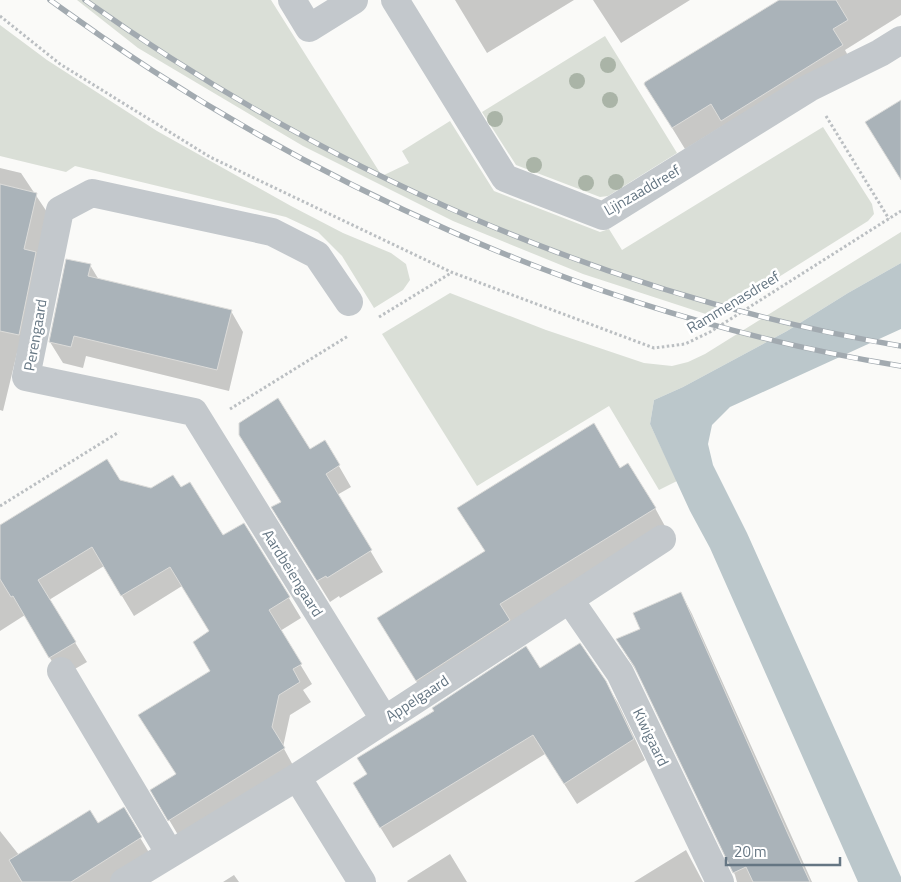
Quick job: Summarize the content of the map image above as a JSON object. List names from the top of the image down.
{
  "streets": {
    "street": [
      "Lijnzaaddreef",
      "Perengaard",
      "Aardbeiengaard",
      "Appelgaard",
      "Kiwigaard"
    ],
    "path": ["Rammenasdreef"]
  },
  "crossings": [
    ["Perengaard", "Aardbeiengaard"],
    ["Aardbeiengaard", "Appelgaard"],
    ["Appelgaard", "Kiwigaard"]
  ],
  "scale_bar": "20 m"
}
